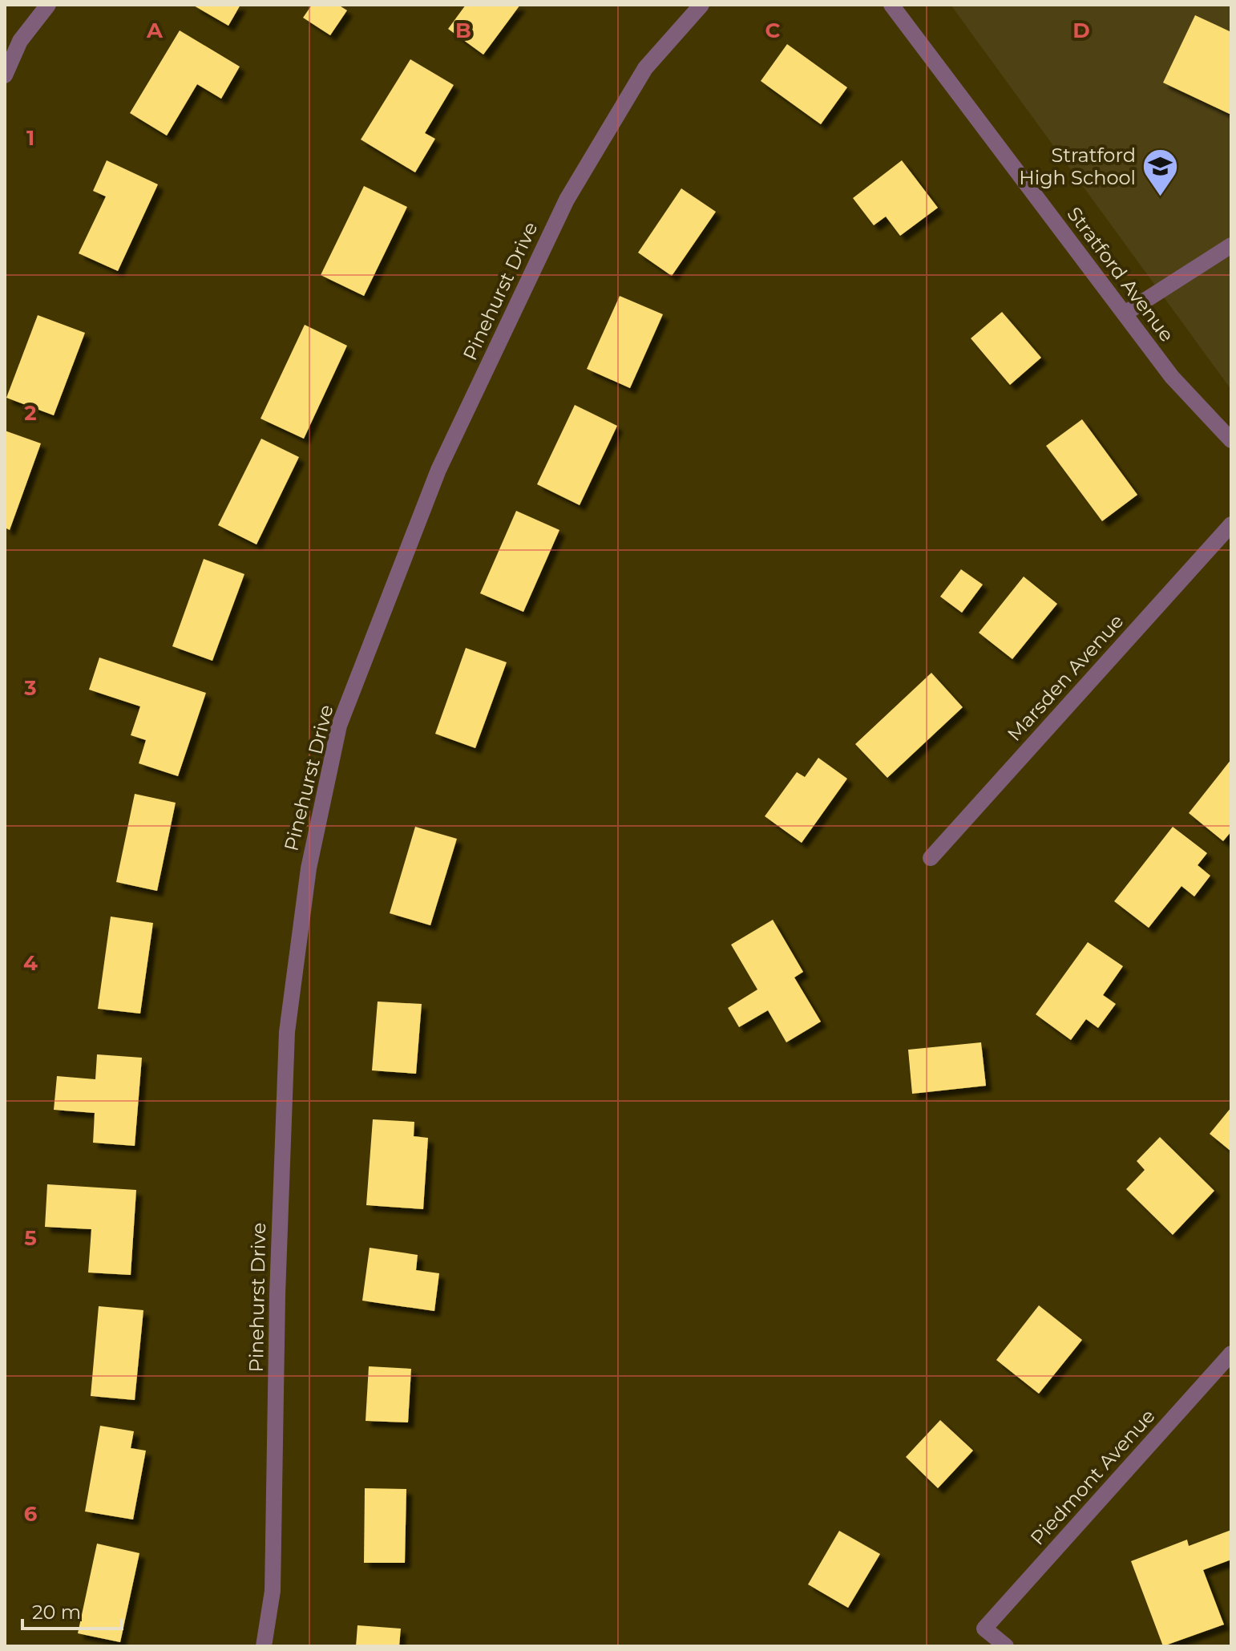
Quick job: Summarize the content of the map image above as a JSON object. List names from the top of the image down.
{
  "streets": {
    "street": [
      "Stratford Avenue",
      "Pinehurst Drive",
      "Marsden Avenue",
      "Piedmont Avenue"
    ]
  },
  "places": {
    "school or university": ["Stratford High School"]
  },
  "scale_bar": "20 m",
  "grid": {
    "columns": [
      "A",
      "B",
      "C",
      "D"
    ],
    "rows": [
      "1",
      "2",
      "3",
      "4",
      "5",
      "6"
    ]
  }
}
